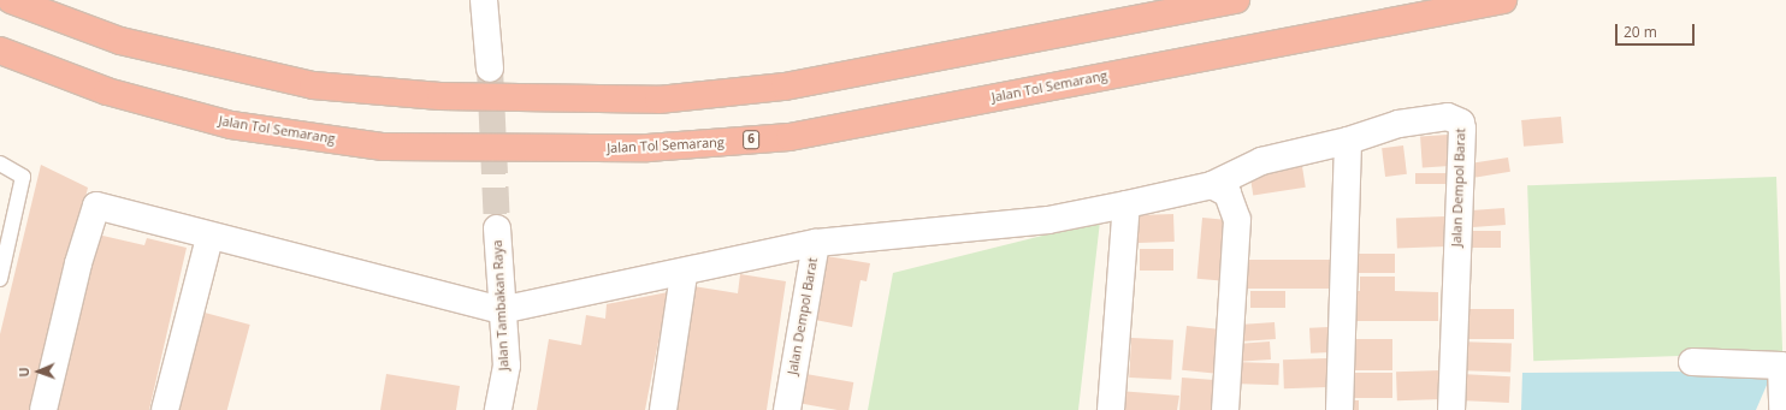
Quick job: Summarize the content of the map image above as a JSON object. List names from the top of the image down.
{
  "streets": {
    "highway": ["Jalan Tol Semarang", "6"],
    "street": ["Jalan Dempol Barat", "Jalan Tambakan Raya"]
  },
  "crossings": [
    ["Jalan Dempol Barat", "Jalan Tambakan Raya"]
  ],
  "scale_bar": "20 m",
  "north": "left"
}
